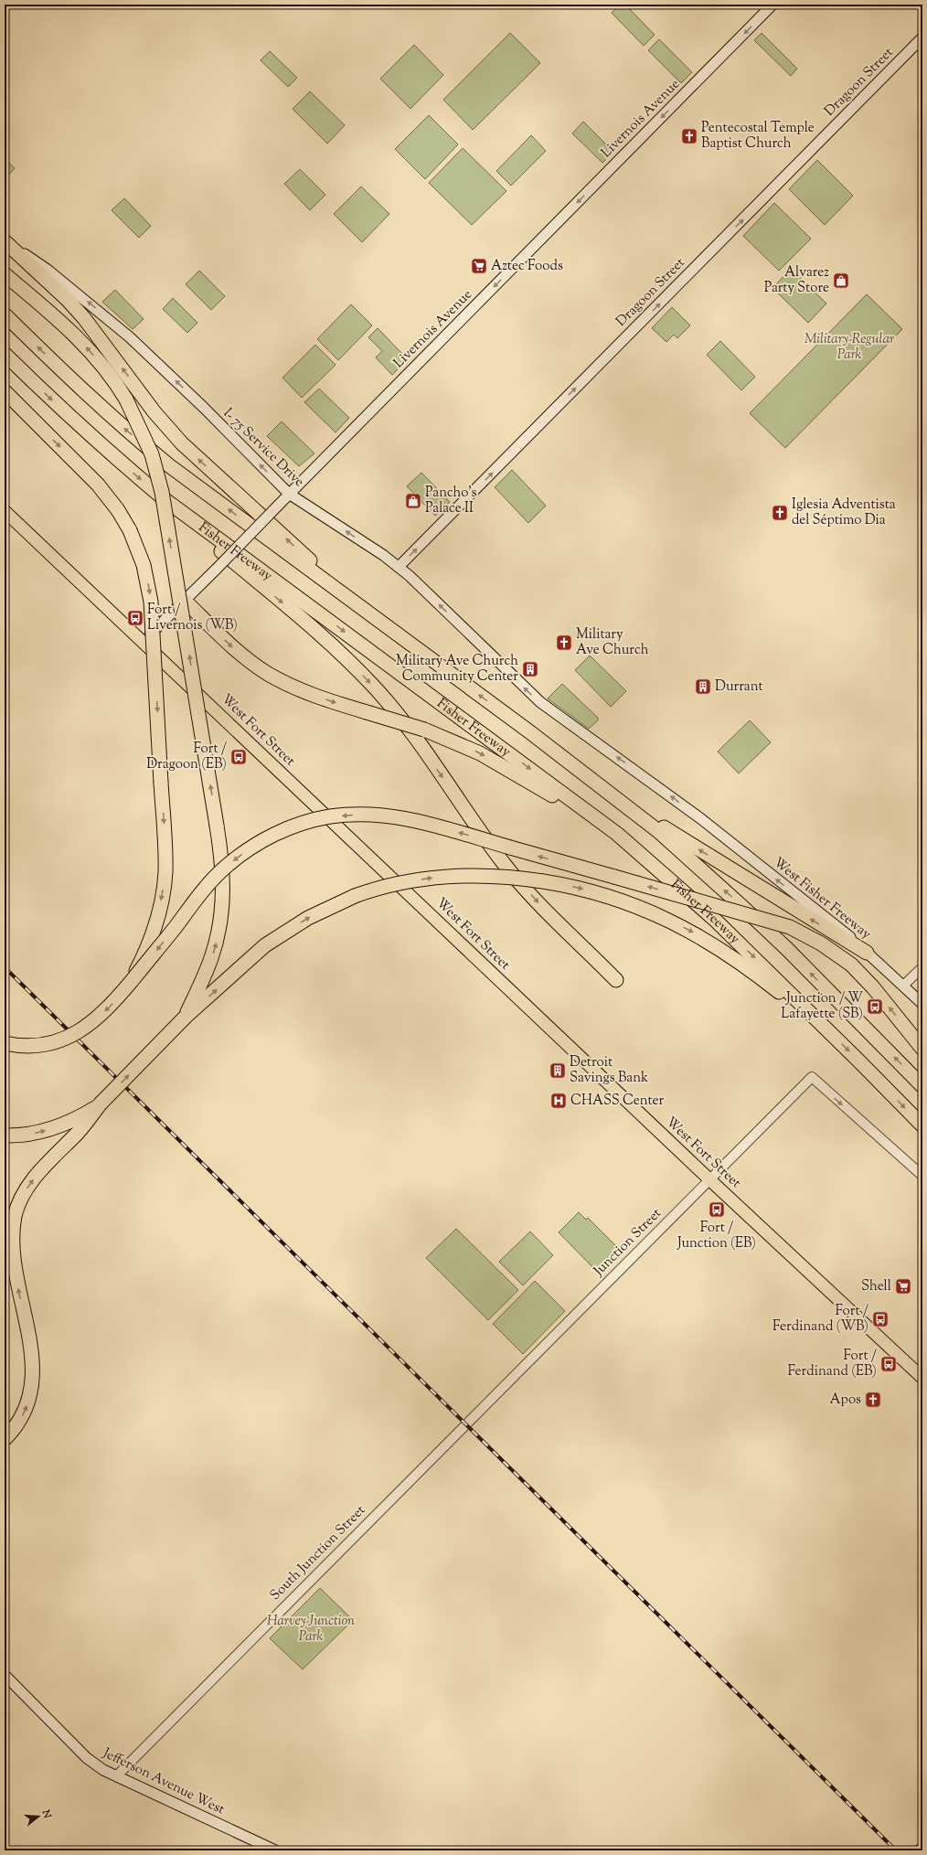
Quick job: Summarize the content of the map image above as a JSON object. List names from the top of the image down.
{
  "streets": {
    "highway": ["Fisher Freeway"],
    "main road": [
      "Dragoon Street",
      "Livernois Avenue",
      "I- 75 Service Drive",
      "West Fort Street",
      "West Fisher Freeway",
      "Jefferson Avenue West"
    ],
    "street": ["Junction Street", "South Junction Street"]
  },
  "crossings": [
    ["Dragoon Street", "I- 75 Service Drive"],
    ["Livernois Avenue", "I- 75 Service Drive"],
    ["Livernois Avenue", "West Fort Street"],
    ["I- 75 Service Drive", "West Fisher Freeway"],
    ["West Fort Street", "Junction Street"],
    ["Junction Street", "South Junction Street"],
    ["South Junction Street", "Jefferson Avenue West"]
  ],
  "one_way": [
    "Dragoon Street",
    "Livernois Avenue",
    "I- 75 Service Drive",
    "West Fisher Freeway"
  ],
  "parks": ["Military-Regular Park", "Harvey-Junction Park"],
  "places": {
    "church": [
      "Pentecostal Temple Baptist Church",
      "Iglesia Adventista del Séptimo Dia",
      "Military Ave Church",
      "Apos"
    ],
    "supermarket": ["Aztec Foods", "Shell"],
    "shop": ["Alvarez Party Store", "Pancho's Palace II"],
    "bus stop": [
      "Fort / Livernois (WB)",
      "Fort / Dragoon (EB)",
      "Junction / W Lafayette (SB)",
      "Fort / Junction (EB)",
      "Fort / Ferdinand (WB)",
      "Fort / Ferdinand (EB)"
    ],
    "building": ["Military Ave Church Community Center", "Durrant", "Detroit Savings Bank"],
    "hospital": ["CHASS Center"]
  },
  "north": "right"
}
